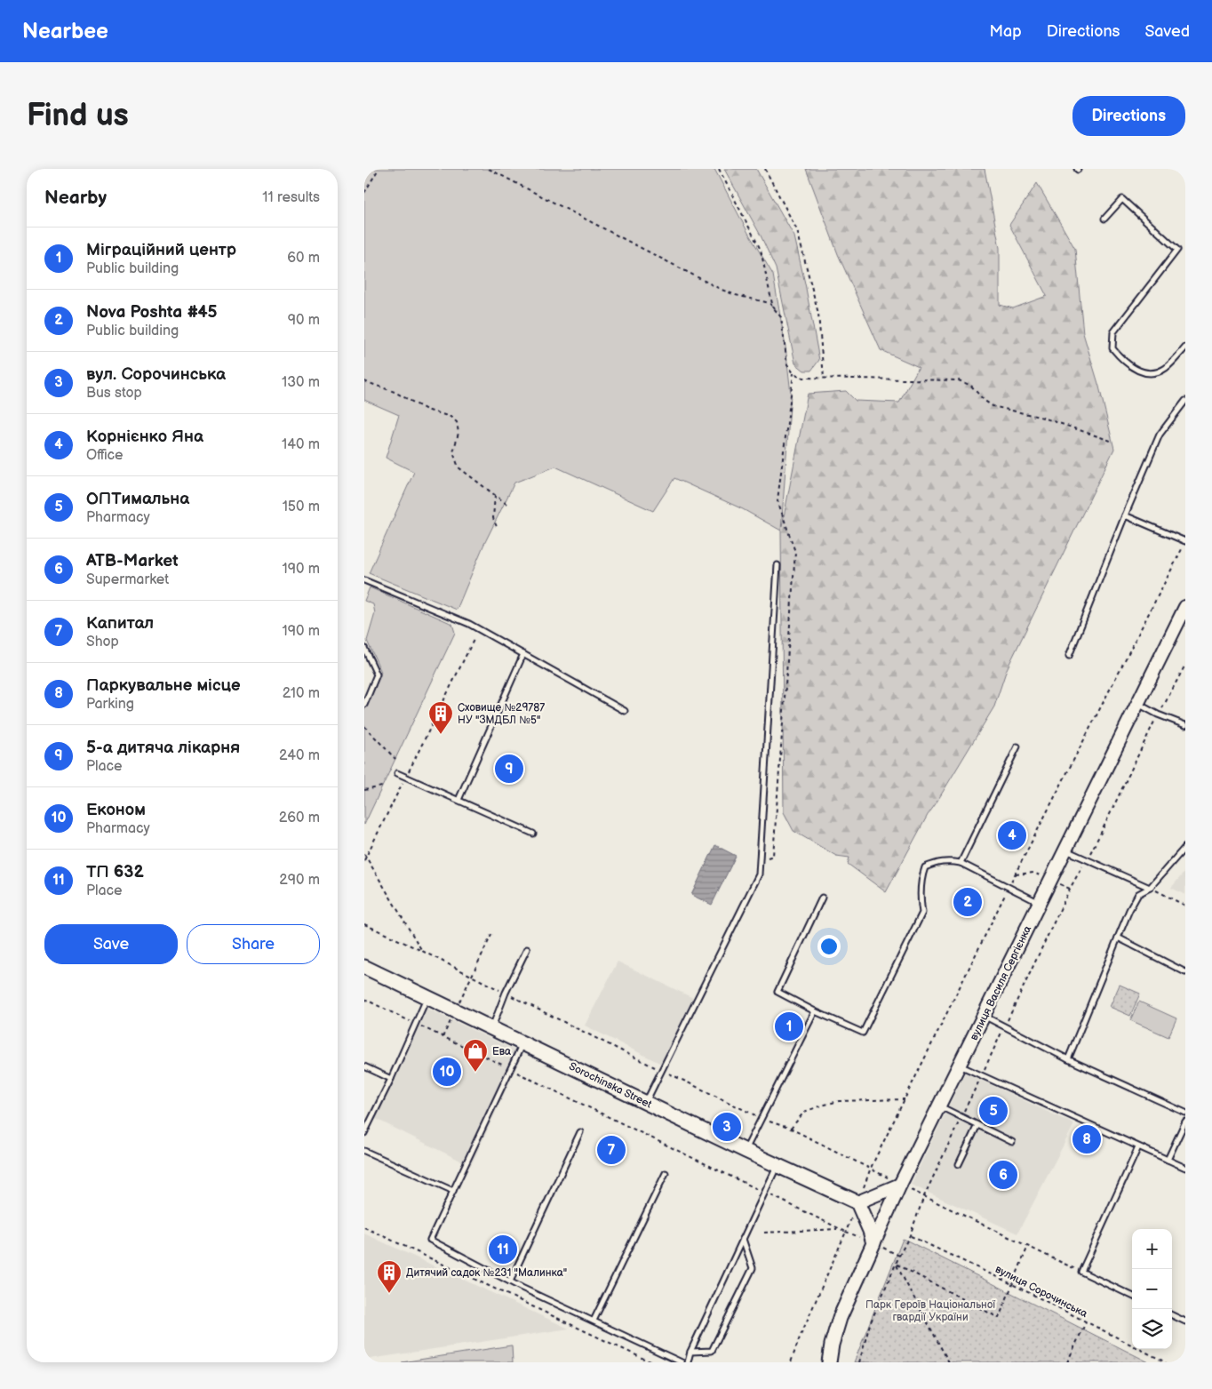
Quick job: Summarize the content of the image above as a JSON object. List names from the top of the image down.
{
  "streets": {
    "main road": ["вулиця Василя Сергієнка", "Sorochinska Street"],
    "path": ["вулиця Сорочинська"]
  },
  "parks": ["Парк Героїв Національної гвардії України"],
  "places": {
    "building": ["Сховище №29787 НУ \"ЗМДБЛ №5\"", "Дитячий садок №231 \"Малинка\""],
    "shop": ["Ева"]
  },
  "page": {
    "header": "Nearbee",
    "nav": ["Map", "Directions", "Saved"],
    "buttons": [
      "Directions",
      ["Save", "Share"]
    ],
    "title": "Find us",
    "heading": ["Nearby", "11 results"],
    "list": [
      {
        "mark": "1",
        "name": "Міграційний центр",
        "note": "Public building",
        "value": "60 m"
      },
      {
        "mark": "2",
        "name": "Nova Poshta #45",
        "note": "Public building",
        "value": "90 m"
      },
      {
        "mark": "3",
        "name": "вул. Сорочинська",
        "note": "Bus stop",
        "value": "130 m"
      },
      {
        "mark": "4",
        "name": "Корнієнко Яна",
        "note": "Office",
        "value": "140 m"
      },
      {
        "mark": "5",
        "name": "ОПТимальна",
        "note": "Pharmacy",
        "value": "150 m"
      },
      {
        "mark": "6",
        "name": "ATB-Market",
        "note": "Supermarket",
        "value": "190 m"
      },
      {
        "mark": "7",
        "name": "Капитал",
        "note": "Shop",
        "value": "190 m"
      },
      {
        "mark": "8",
        "name": "Паркувальне місце",
        "note": "Parking",
        "value": "210 m"
      },
      {
        "mark": "9",
        "name": "5-а дитяча лікарня",
        "note": "Place",
        "value": "240 m"
      },
      {
        "mark": "10",
        "name": "Економ",
        "note": "Pharmacy",
        "value": "260 m"
      },
      {
        "mark": "11",
        "name": "ТП 632",
        "note": "Place",
        "value": "290 m"
      }
    ],
    "pins": [
      "9",
      "4",
      "2",
      "1",
      "10",
      "5",
      "3",
      "8",
      "7",
      "6",
      "11"
    ],
    "map_buttons": ["+", "−"]
  }
}
